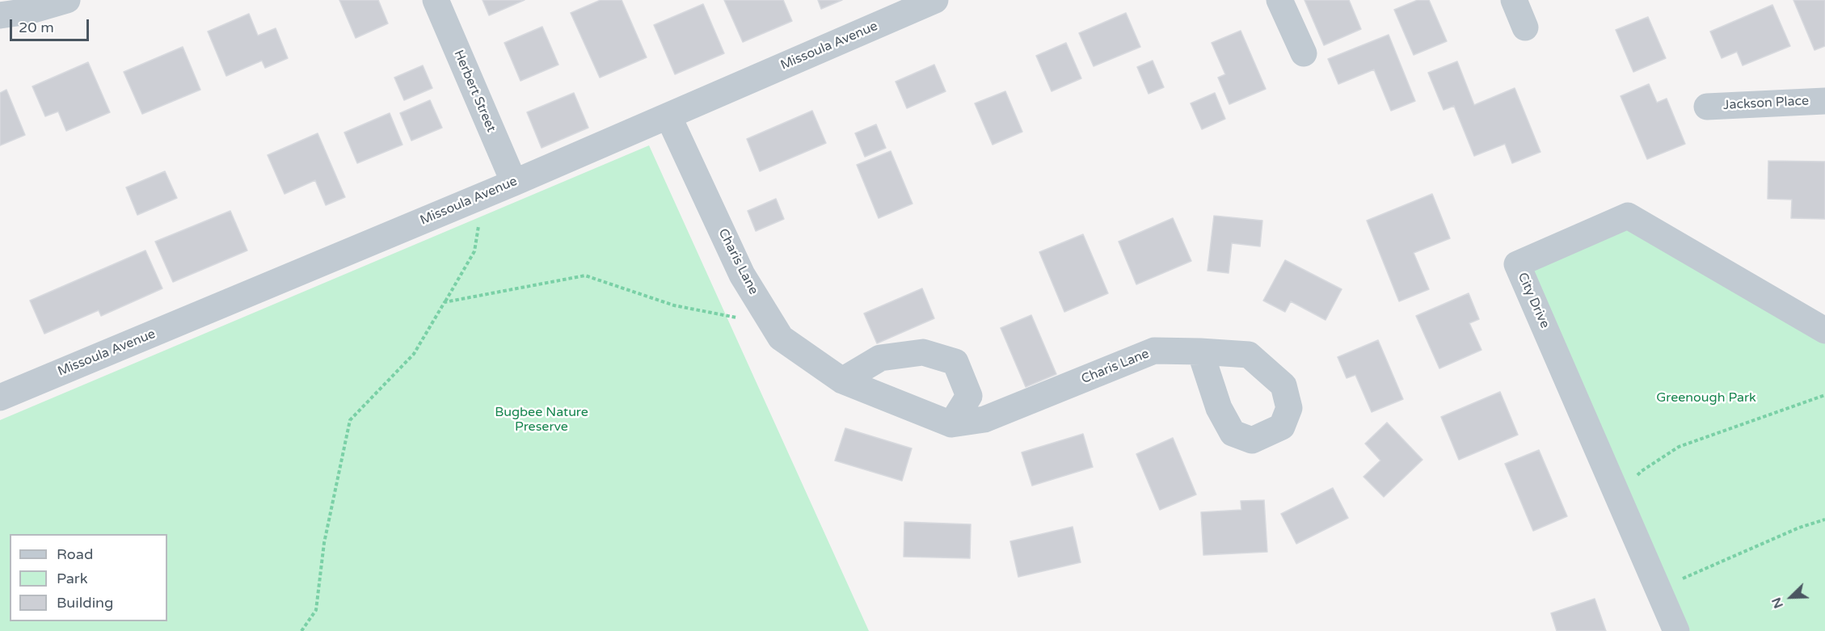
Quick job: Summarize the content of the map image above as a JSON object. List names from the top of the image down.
{
  "streets": {
    "street": [
      "Missoula Avenue",
      "Herbert Street",
      "Jackson Place",
      "Charis Lane",
      "City Drive"
    ]
  },
  "crossings": [
    ["Missoula Avenue", "Herbert Street"],
    ["Missoula Avenue", "Charis Lane"]
  ],
  "parks": ["Greenough Park", "Bugbee Nature Preserve"],
  "legend": ["Road", "Park", "Building"],
  "scale_bar": "20 m",
  "north": "bottom left"
}
